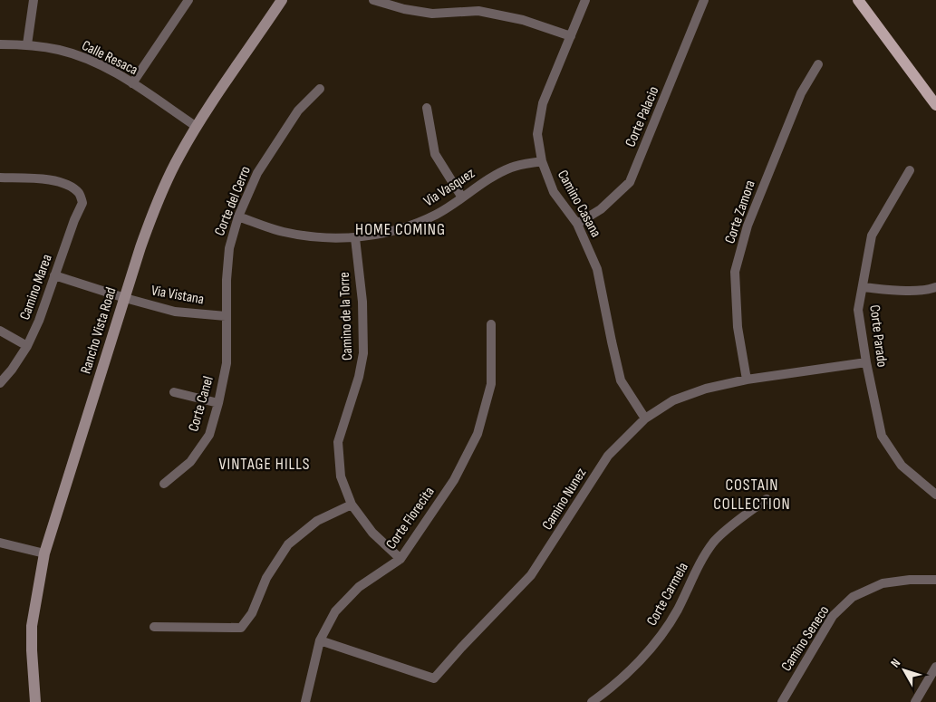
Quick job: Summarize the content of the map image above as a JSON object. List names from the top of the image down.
{
  "streets": {
    "main road": ["Rancho Vista Road"],
    "street": [
      "Calle Resaca",
      "Corte Palacio",
      "Via Vasquez",
      "Corte del Cerro",
      "Camino Casana",
      "Corte Zamora",
      "Camino Marea",
      "Via Vistana",
      "Camino de la Torre",
      "Corte Parado",
      "Corte Canel",
      "Camino Nunez",
      "Corte Florecita",
      "Corte Carmela",
      "Camino Seneco"
    ]
  },
  "crossings": [
    ["Calle Resaca", "Rancho Vista Road"],
    ["Corte Palacio", "Camino Casana"],
    ["Via Vasquez", "Corte del Cerro"],
    ["Via Vasquez", "Camino Casana"],
    ["Via Vasquez", "Camino de la Torre"],
    ["Corte del Cerro", "Via Vistana"],
    ["Corte del Cerro", "Corte Canel"],
    ["Camino Casana", "Camino Nunez"],
    ["Corte Zamora", "Camino Nunez"],
    ["Camino Marea", "Via Vistana"],
    ["Via Vistana", "Rancho Vista Road"],
    ["Via Vistana", "Corte Canel"],
    ["Camino de la Torre", "Corte Florecita"],
    ["Corte Parado", "Camino Nunez"],
    ["Camino Nunez", "Corte Florecita"]
  ],
  "districts": ["HOME COMING", "VINTAGE HILLS", "COSTAIN COLLECTION"],
  "north": "top left"
}
